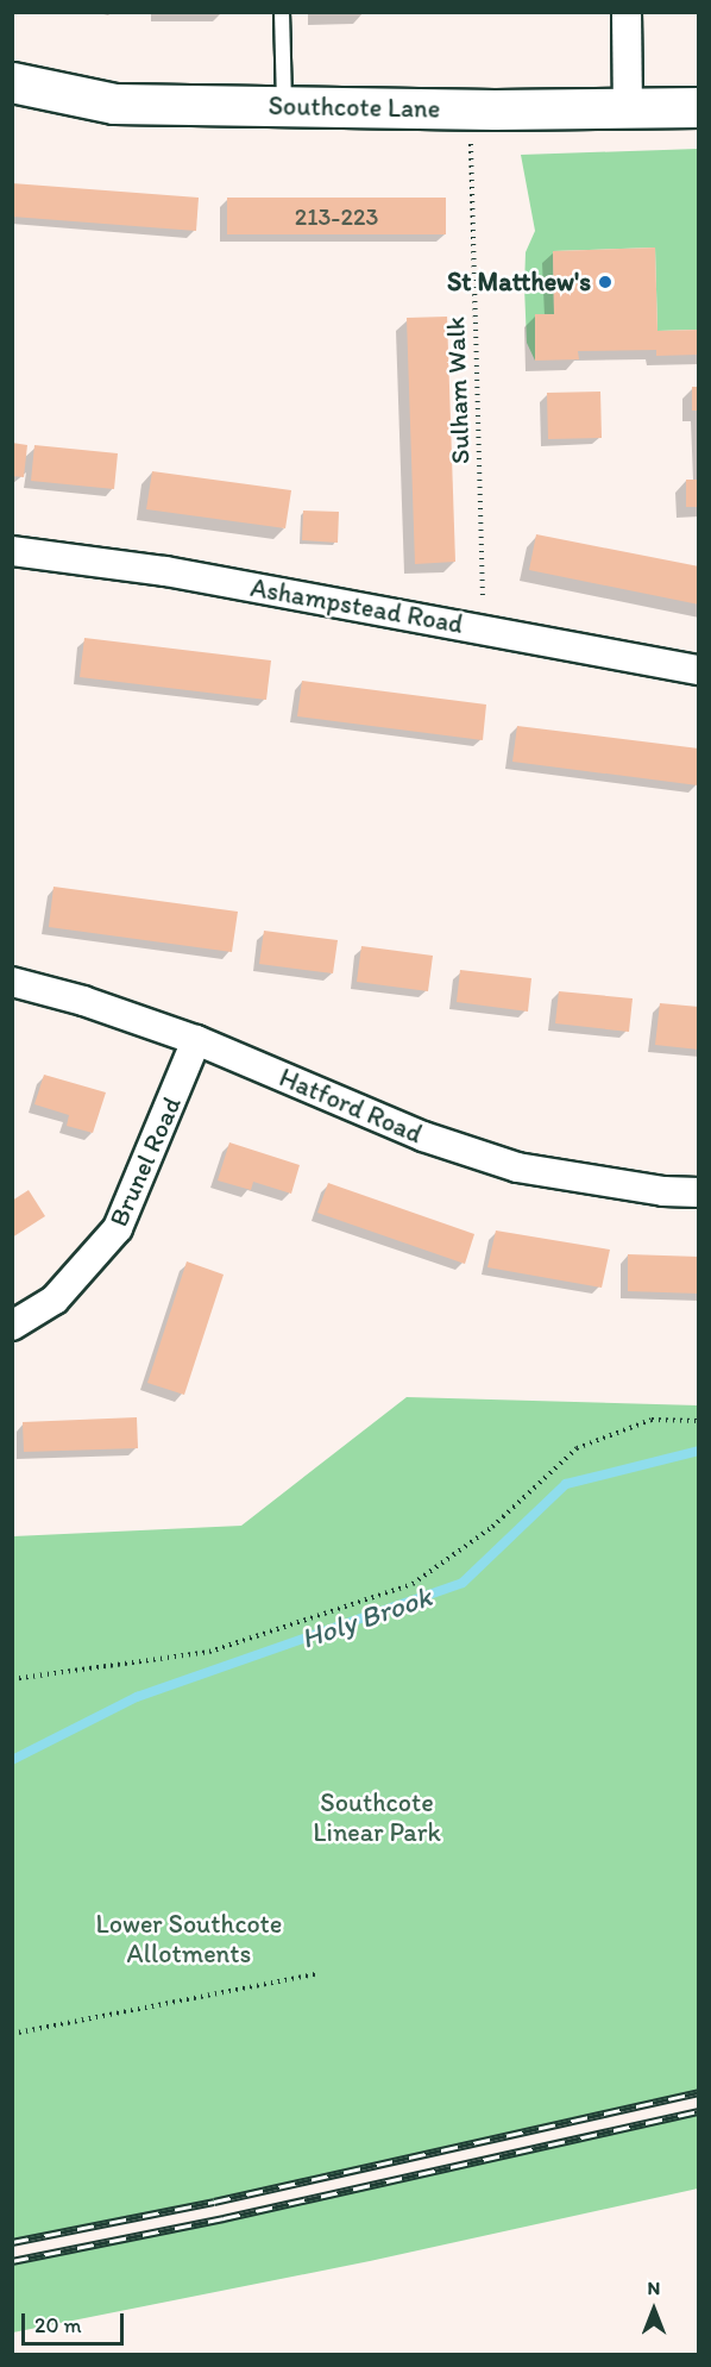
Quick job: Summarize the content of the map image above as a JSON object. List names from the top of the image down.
{
  "streets": {
    "street": [
      "Southcote Lane",
      "Ashampstead Road",
      "Hatford Road",
      "Brunel Road"
    ],
    "path": ["Sulham Walk"]
  },
  "crossings": [
    ["Southcote Lane", "Sulham Walk"],
    ["Sulham Walk", "Ashampstead Road"],
    ["Hatford Road", "Brunel Road"]
  ],
  "water": ["Holy Brook"],
  "parks": ["Southcote Linear Park", "Lower Southcote Allotments"],
  "places": ["St Matthew's"],
  "house_numbers": ["213-223"],
  "scale_bar": "20 m",
  "north": "top"
}
